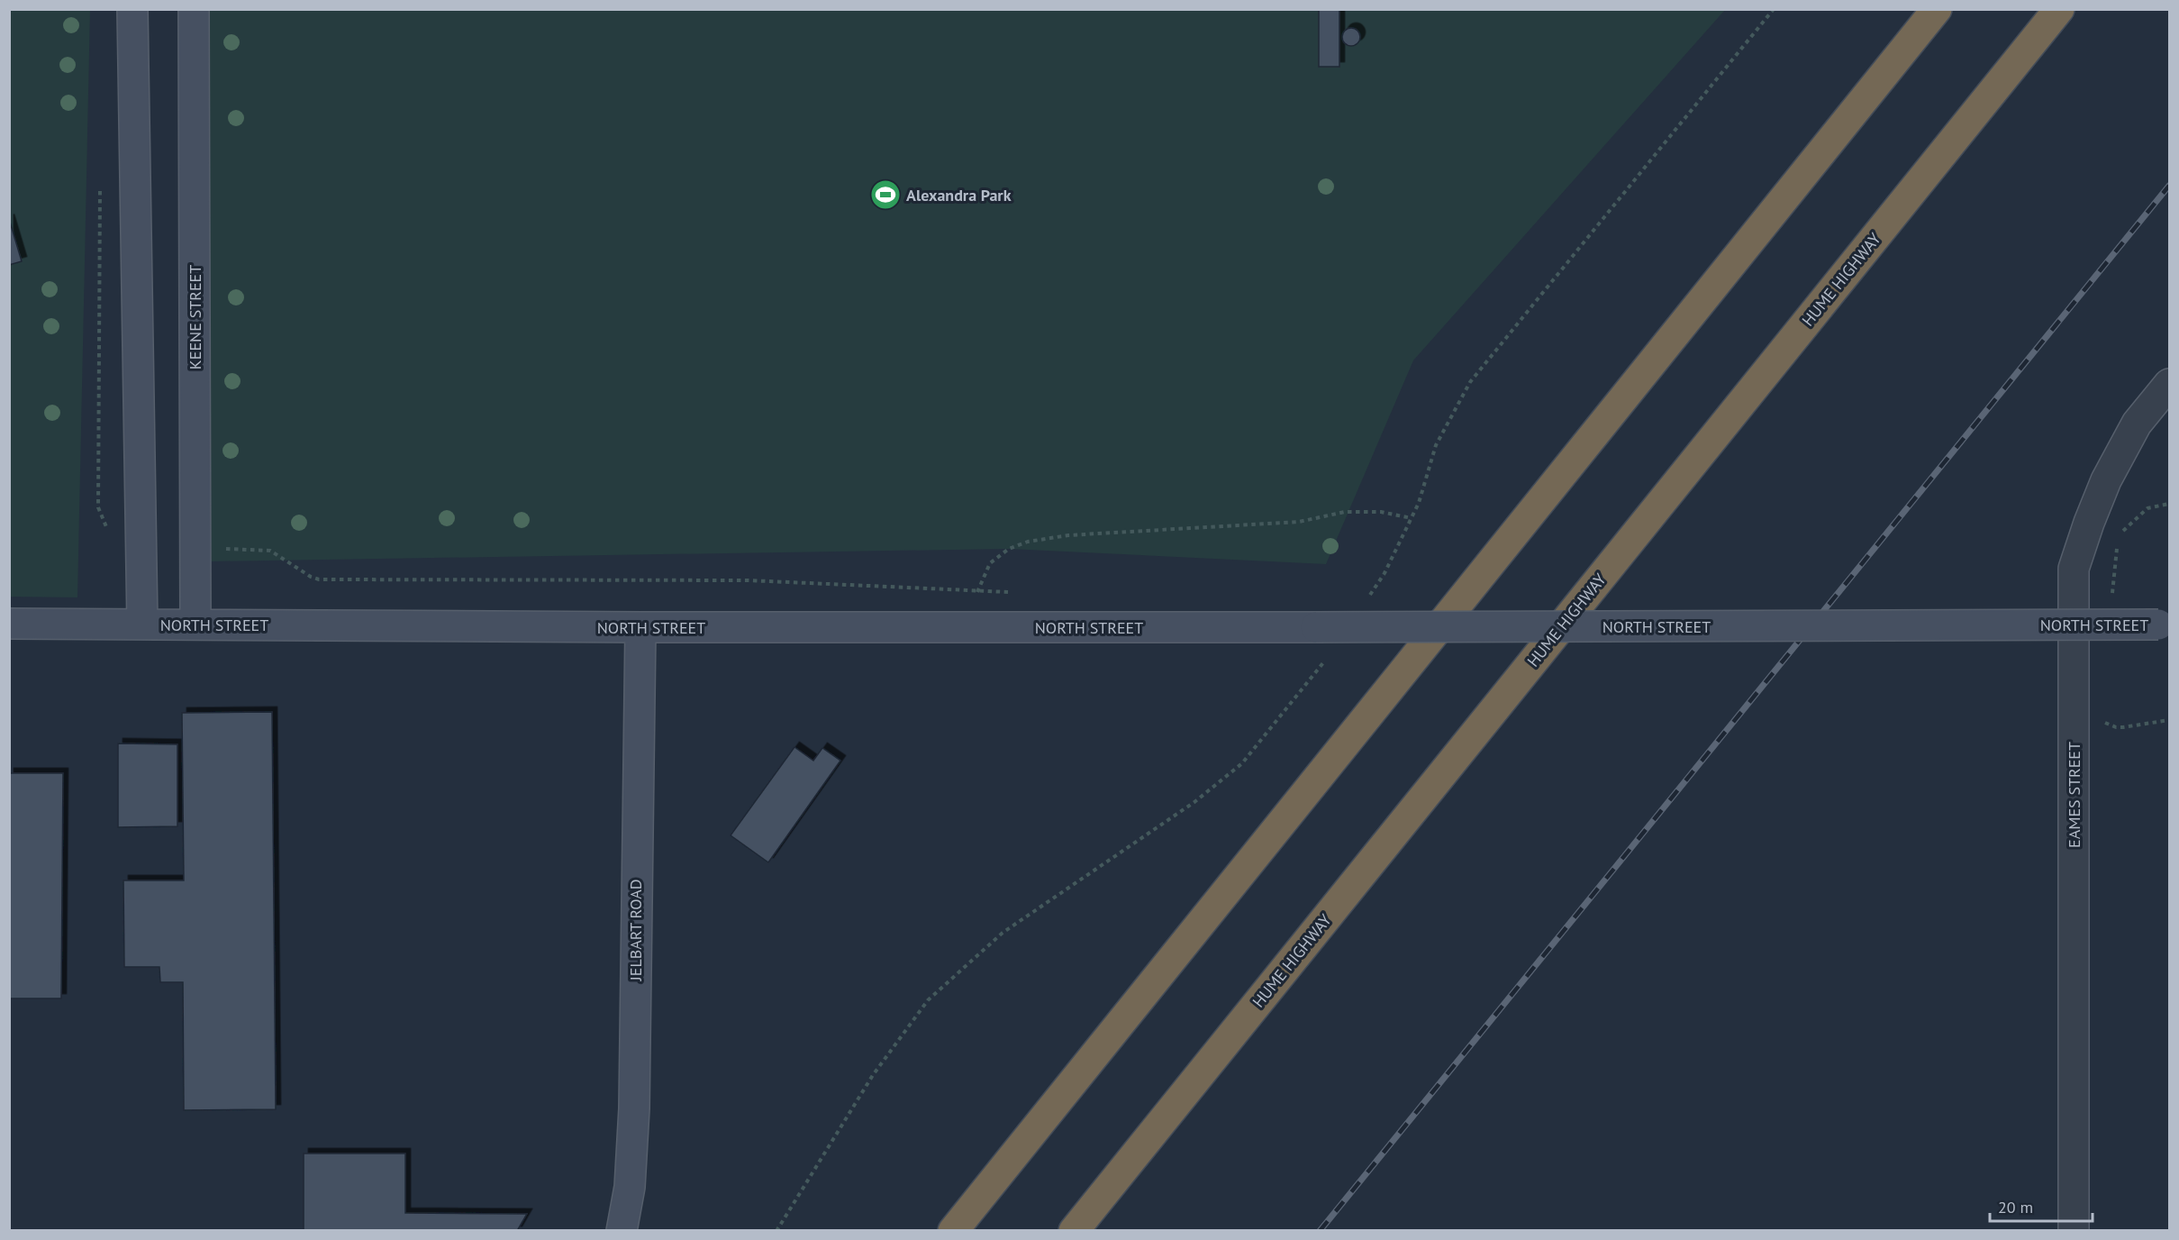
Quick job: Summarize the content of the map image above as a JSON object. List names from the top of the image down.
{
  "streets": {
    "highway": ["HUME HIGHWAY"],
    "street": [
      "KEENE STREET",
      "NORTH STREET",
      "EAMES STREET",
      "JELBART ROAD"
    ]
  },
  "crossings": [
    ["KEENE STREET", "NORTH STREET"],
    ["NORTH STREET", "JELBART ROAD"]
  ],
  "places": {
    "sports": ["Alexandra Park"]
  },
  "scale_bar": "20 m"
}
